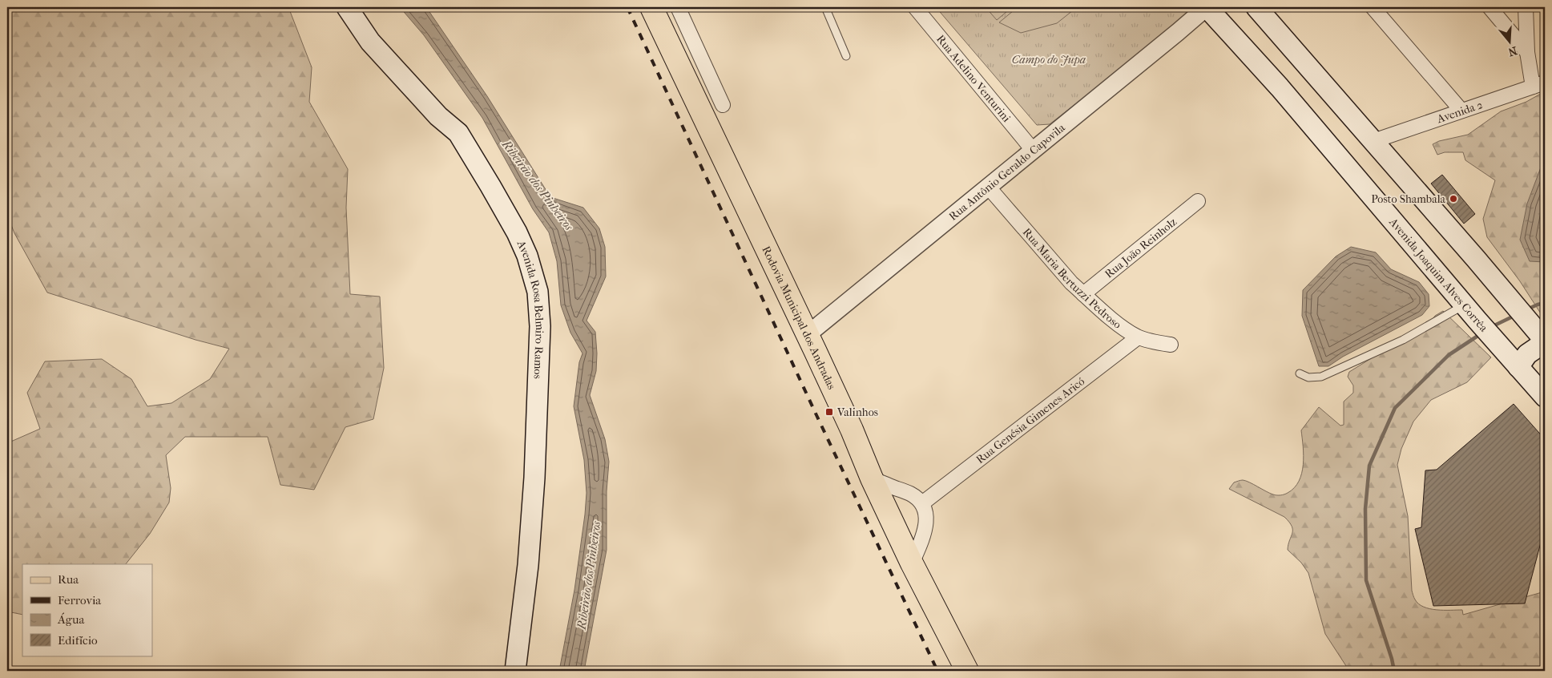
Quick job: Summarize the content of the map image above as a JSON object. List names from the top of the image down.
{
  "streets": {
    "main road": ["Avenida Joaquim Alves Corrêa", "Avenida Rosa Belmiro Ramos", "Rodovia Municipal dos Andradas"],
    "street": [
      "Rua Adelino Venturini",
      "Avenida 2",
      "Rua Antônio Geraldo Capovila",
      "Rua João Reinholz",
      "Rua Maria Bertuzzi Pedroso",
      "Rua Genésia Gimenes Aricó"
    ]
  },
  "crossings": [
    ["Rua Adelino Venturini", "Rua Antônio Geraldo Capovila"],
    ["Rua Antônio Geraldo Capovila", "Avenida Joaquim Alves Corrêa"],
    ["Rua Antônio Geraldo Capovila", "Rua Maria Bertuzzi Pedroso"],
    ["Rua Antônio Geraldo Capovila", "Rodovia Municipal dos Andradas"],
    ["Rua João Reinholz", "Rua Maria Bertuzzi Pedroso"],
    ["Rua Maria Bertuzzi Pedroso", "Rua Genésia Gimenes Aricó"]
  ],
  "water": ["Ribeirão dos Pinheiros"],
  "parks": ["Campo do Jupa"],
  "places": {
    "other": ["Posto Shambala"],
    "transit": ["Valinhos"]
  },
  "legend": [
    "Rua",
    "Ferrovia",
    "Água",
    "Edifício"
  ],
  "north": "bottom"
}
